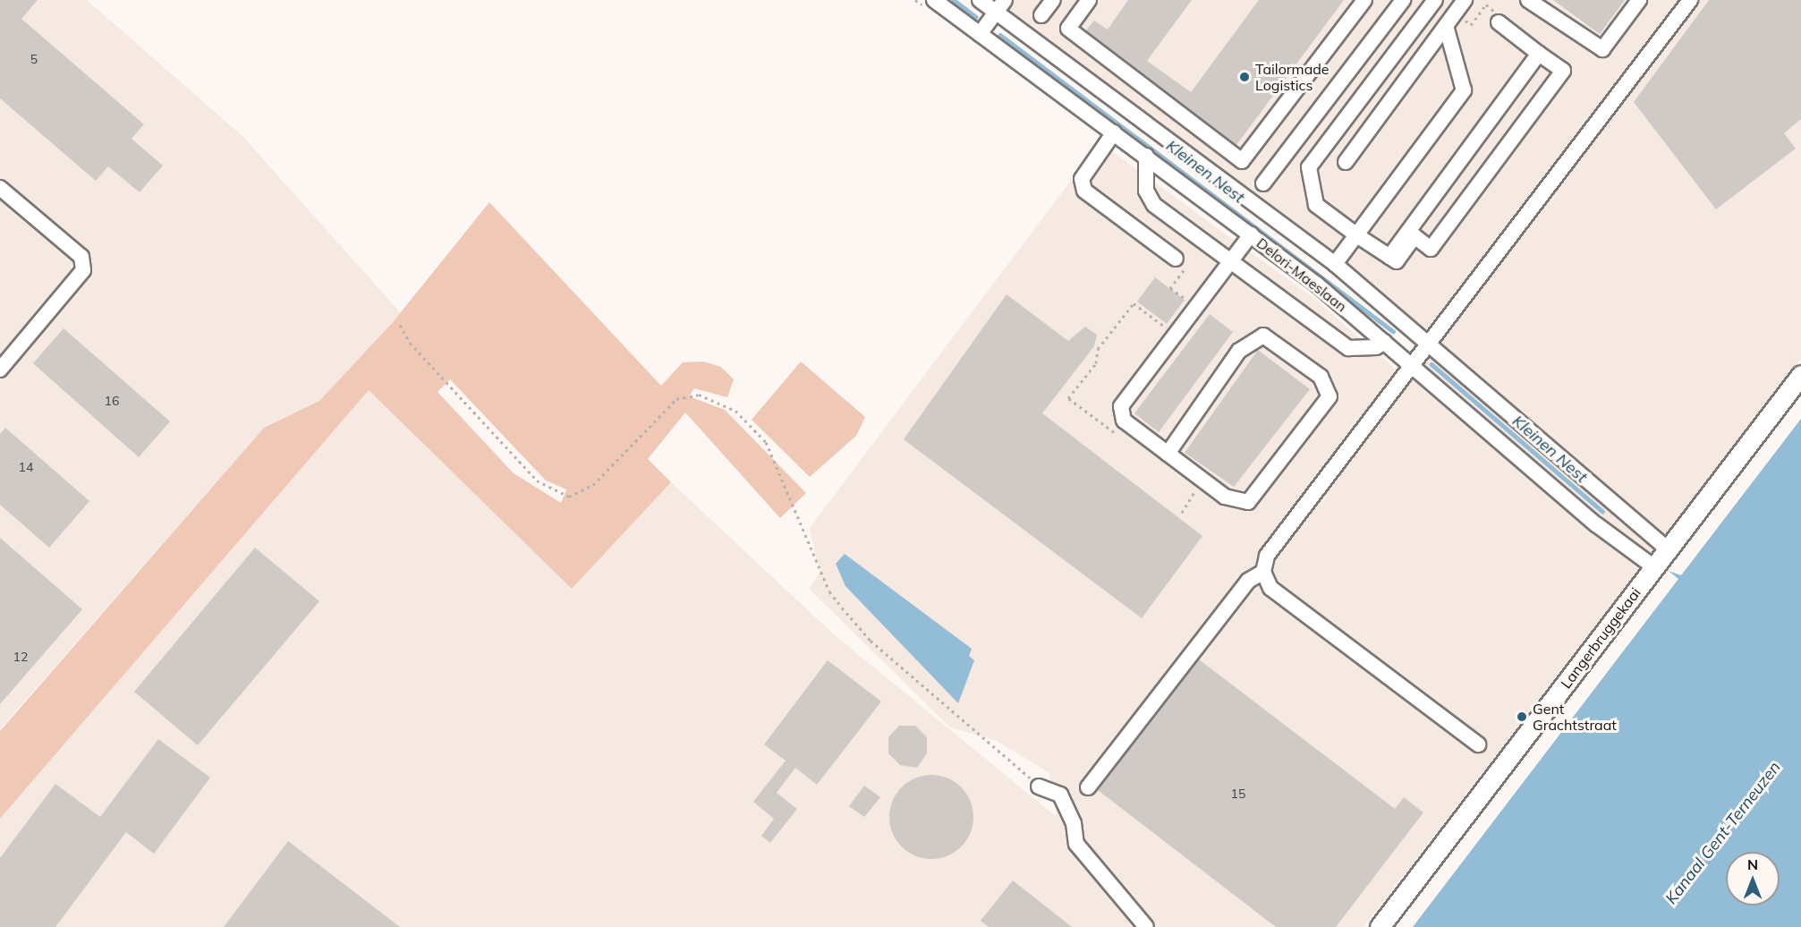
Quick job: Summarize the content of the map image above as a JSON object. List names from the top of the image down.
{
  "streets": {
    "main road": ["Langerbruggekaai"],
    "street": ["Delori-Maeslaan"]
  },
  "crossings": [
    ["Delori-Maeslaan", "Langerbruggekaai"]
  ],
  "water": ["Kleinen Nest", "Kanaal Gent-Terneuzen"],
  "places": ["Tailormade Logistics", "Gent Grachtstraat"],
  "house_numbers": [
    "5",
    "16",
    "14",
    "12",
    "15"
  ],
  "north": "top"
}
